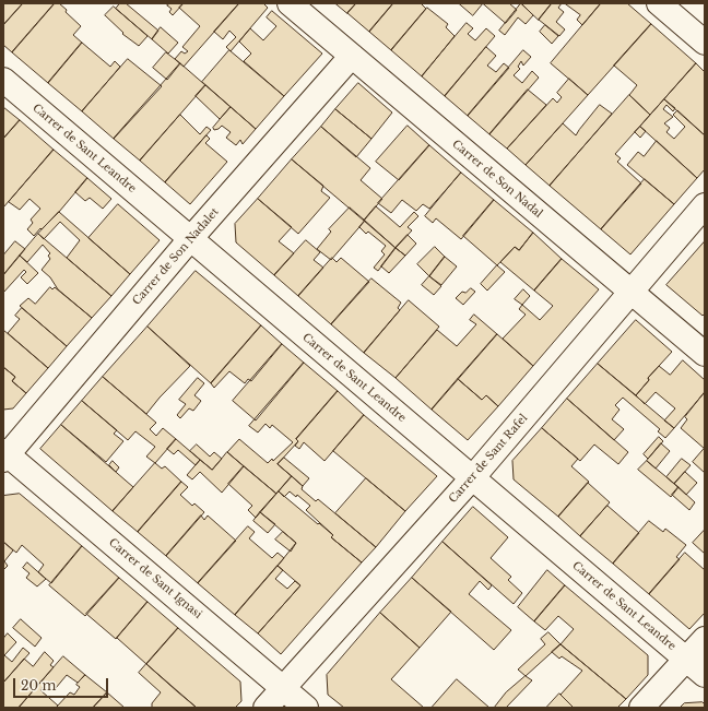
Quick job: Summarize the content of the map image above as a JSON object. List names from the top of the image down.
{
  "streets": {
    "street": [
      "Carrer de Sant Leandre",
      "Carrer de Son Nadal",
      "Carrer de Son Nadalet",
      "Carrer de Sant Rafel",
      "Carrer de Sant Ignasi"
    ]
  },
  "crossings": [
    ["Carrer de Sant Leandre", "Carrer de Son Nadalet"],
    ["Carrer de Sant Leandre", "Carrer de Sant Rafel"],
    ["Carrer de Son Nadal", "Carrer de Son Nadalet"],
    ["Carrer de Son Nadal", "Carrer de Sant Rafel"],
    ["Carrer de Son Nadalet", "Carrer de Sant Ignasi"],
    ["Carrer de Sant Rafel", "Carrer de Sant Ignasi"]
  ],
  "scale_bar": "20 m"
}
